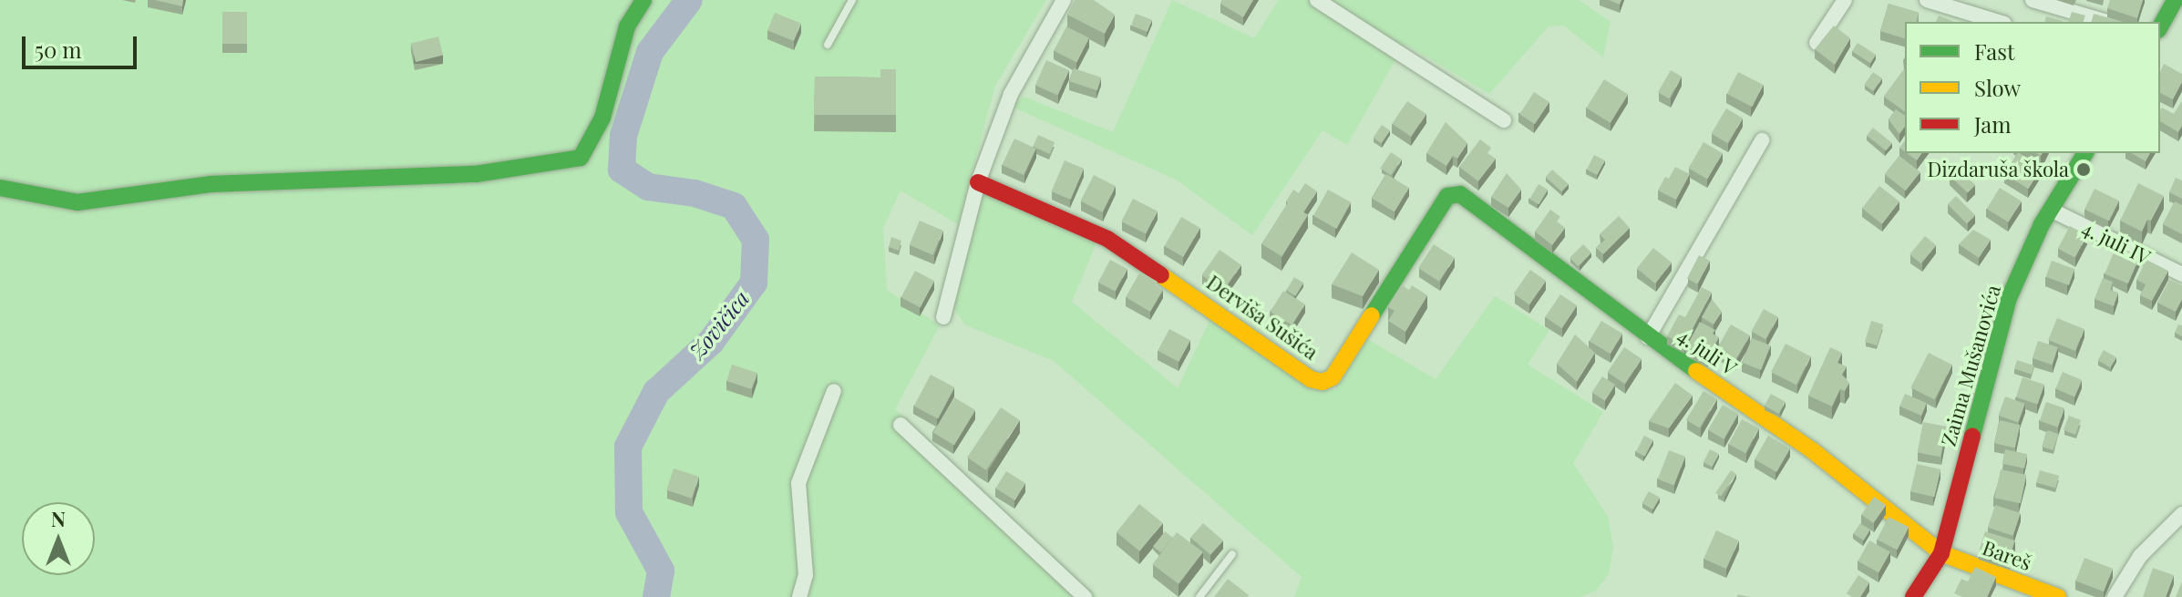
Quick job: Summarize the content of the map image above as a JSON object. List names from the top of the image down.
{
  "streets": {
    "street": [
      "4. juli IV",
      "Derviša Sušića",
      "4. juli V",
      "Zaima Mušanovića",
      "Bareš"
    ]
  },
  "crossings": [
    ["4. juli IV", "Zaima Mušanovića"],
    ["Derviša Sušića", "4. juli V"],
    ["4. juli V", "Zaima Mušanovića"],
    ["4. juli V", "Bareš"],
    ["Zaima Mušanovića", "Bareš"]
  ],
  "water": ["Zovičica"],
  "places": ["Dizdaruša škola"],
  "legend": ["Fast", "Slow", "Jam"],
  "scale_bar": "50 m",
  "north": "top"
}
